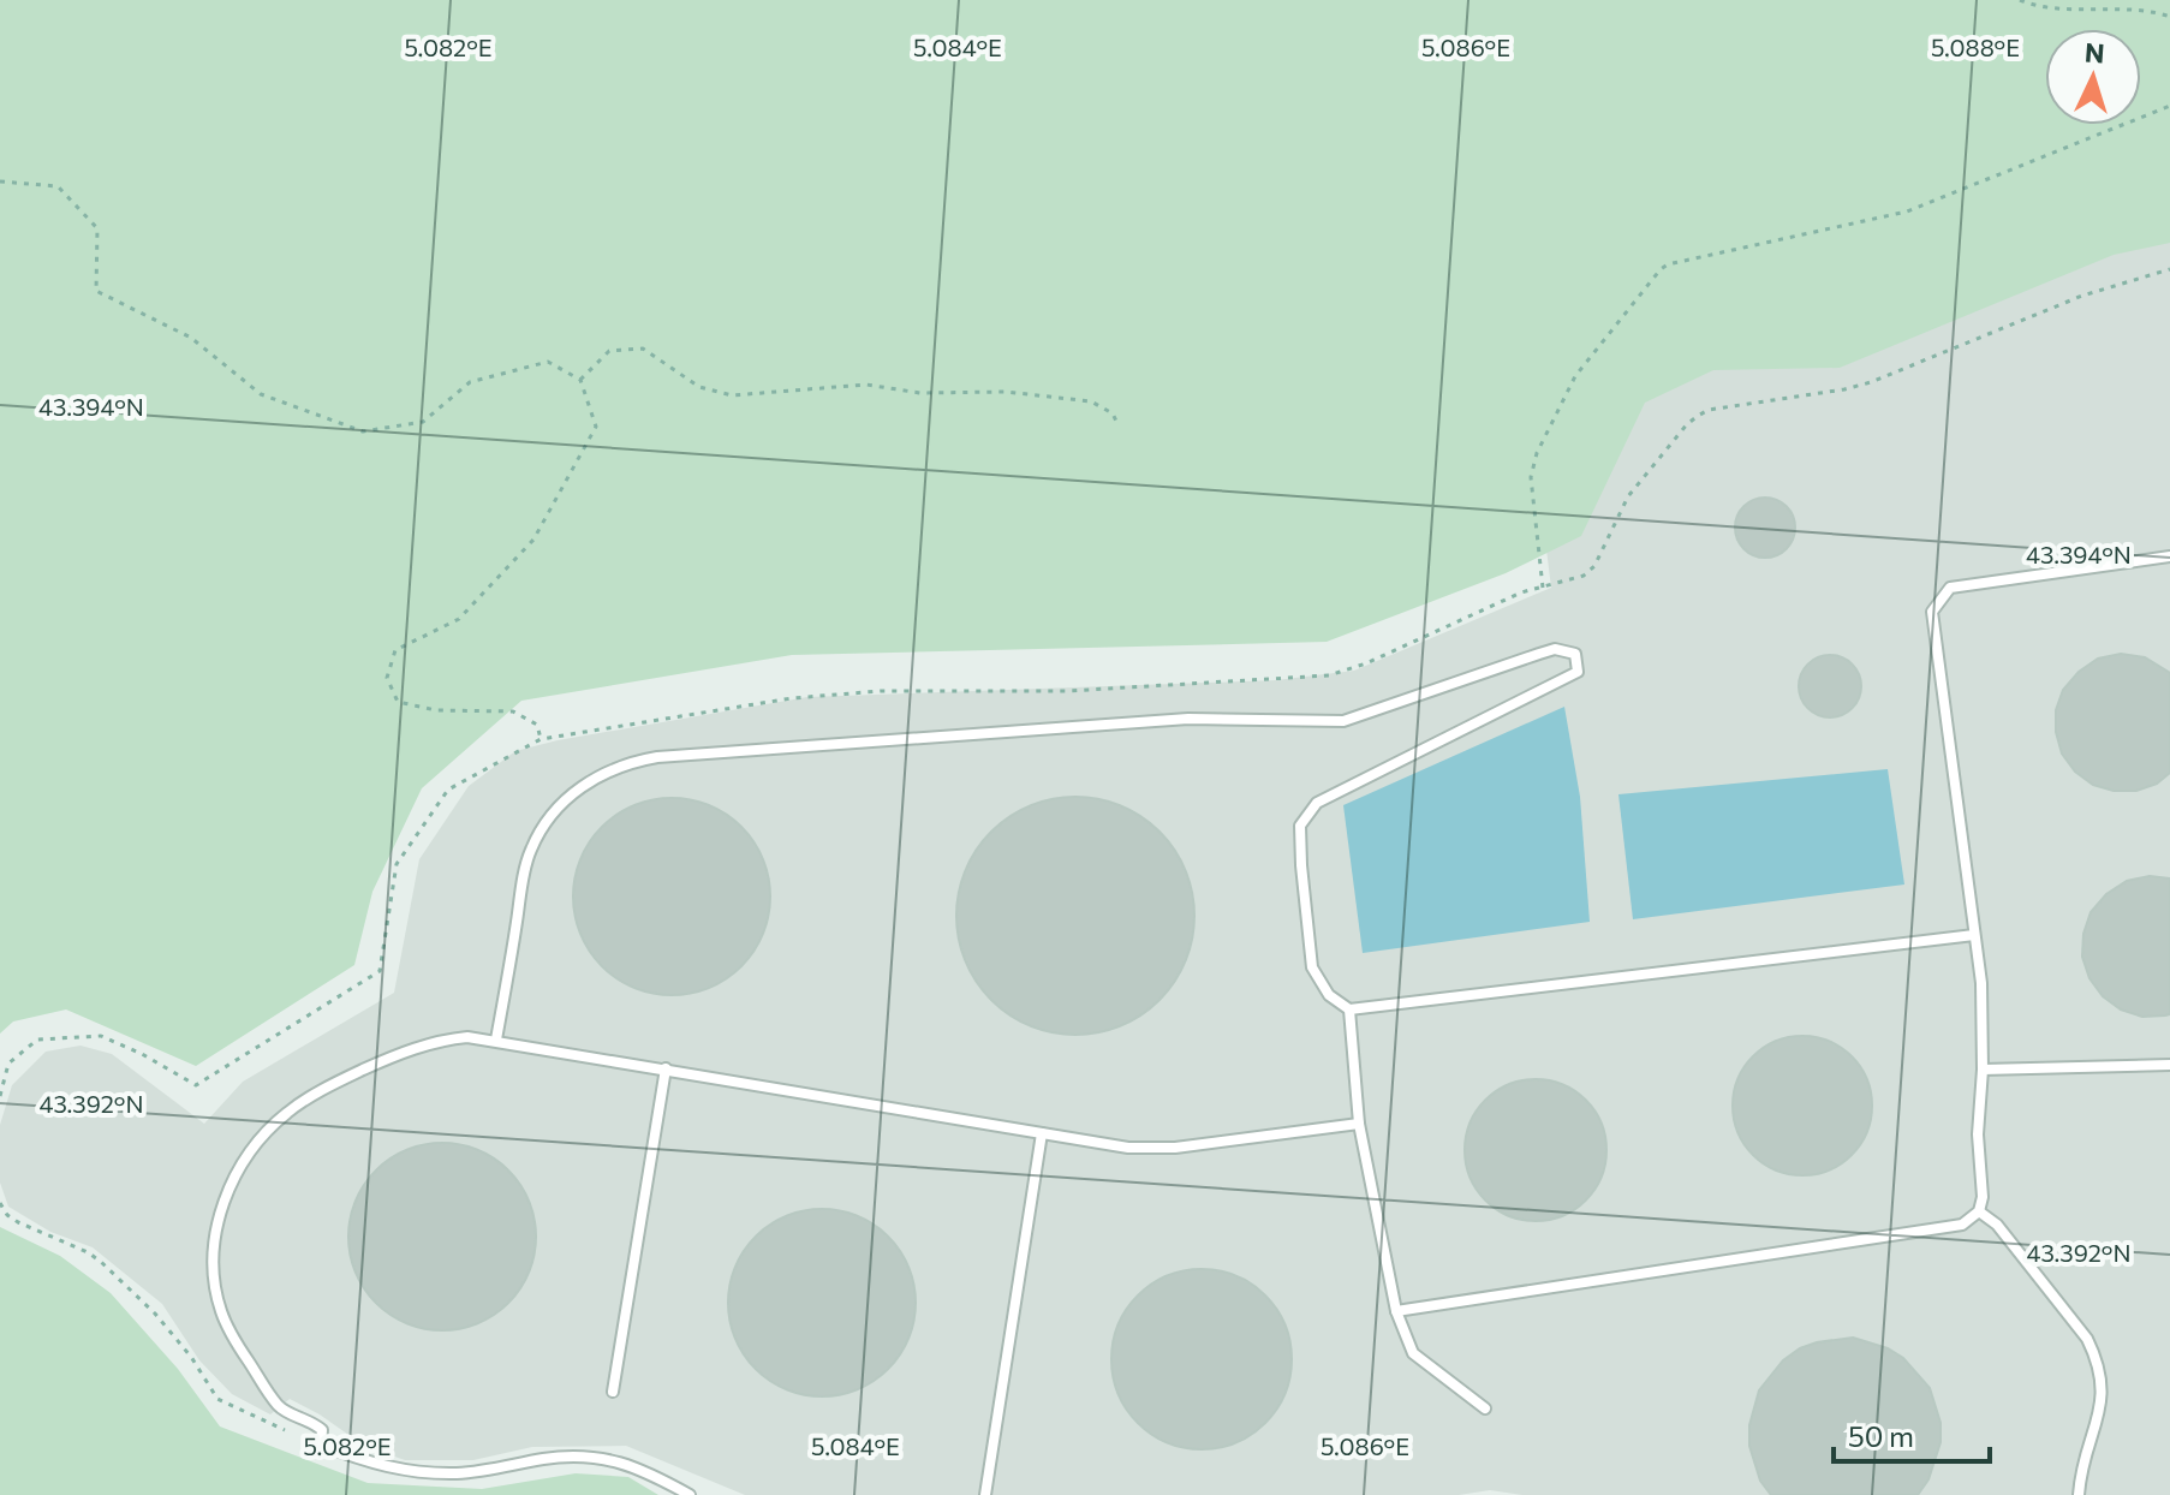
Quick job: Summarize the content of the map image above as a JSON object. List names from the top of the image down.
{
  "scale_bar": "50 m",
  "north": "top",
  "coordinates": [
    "5.082°E",
    "5.084°E",
    "5.086°E",
    "5.088°E",
    "43.394°N",
    "43.392°N"
  ]
}
